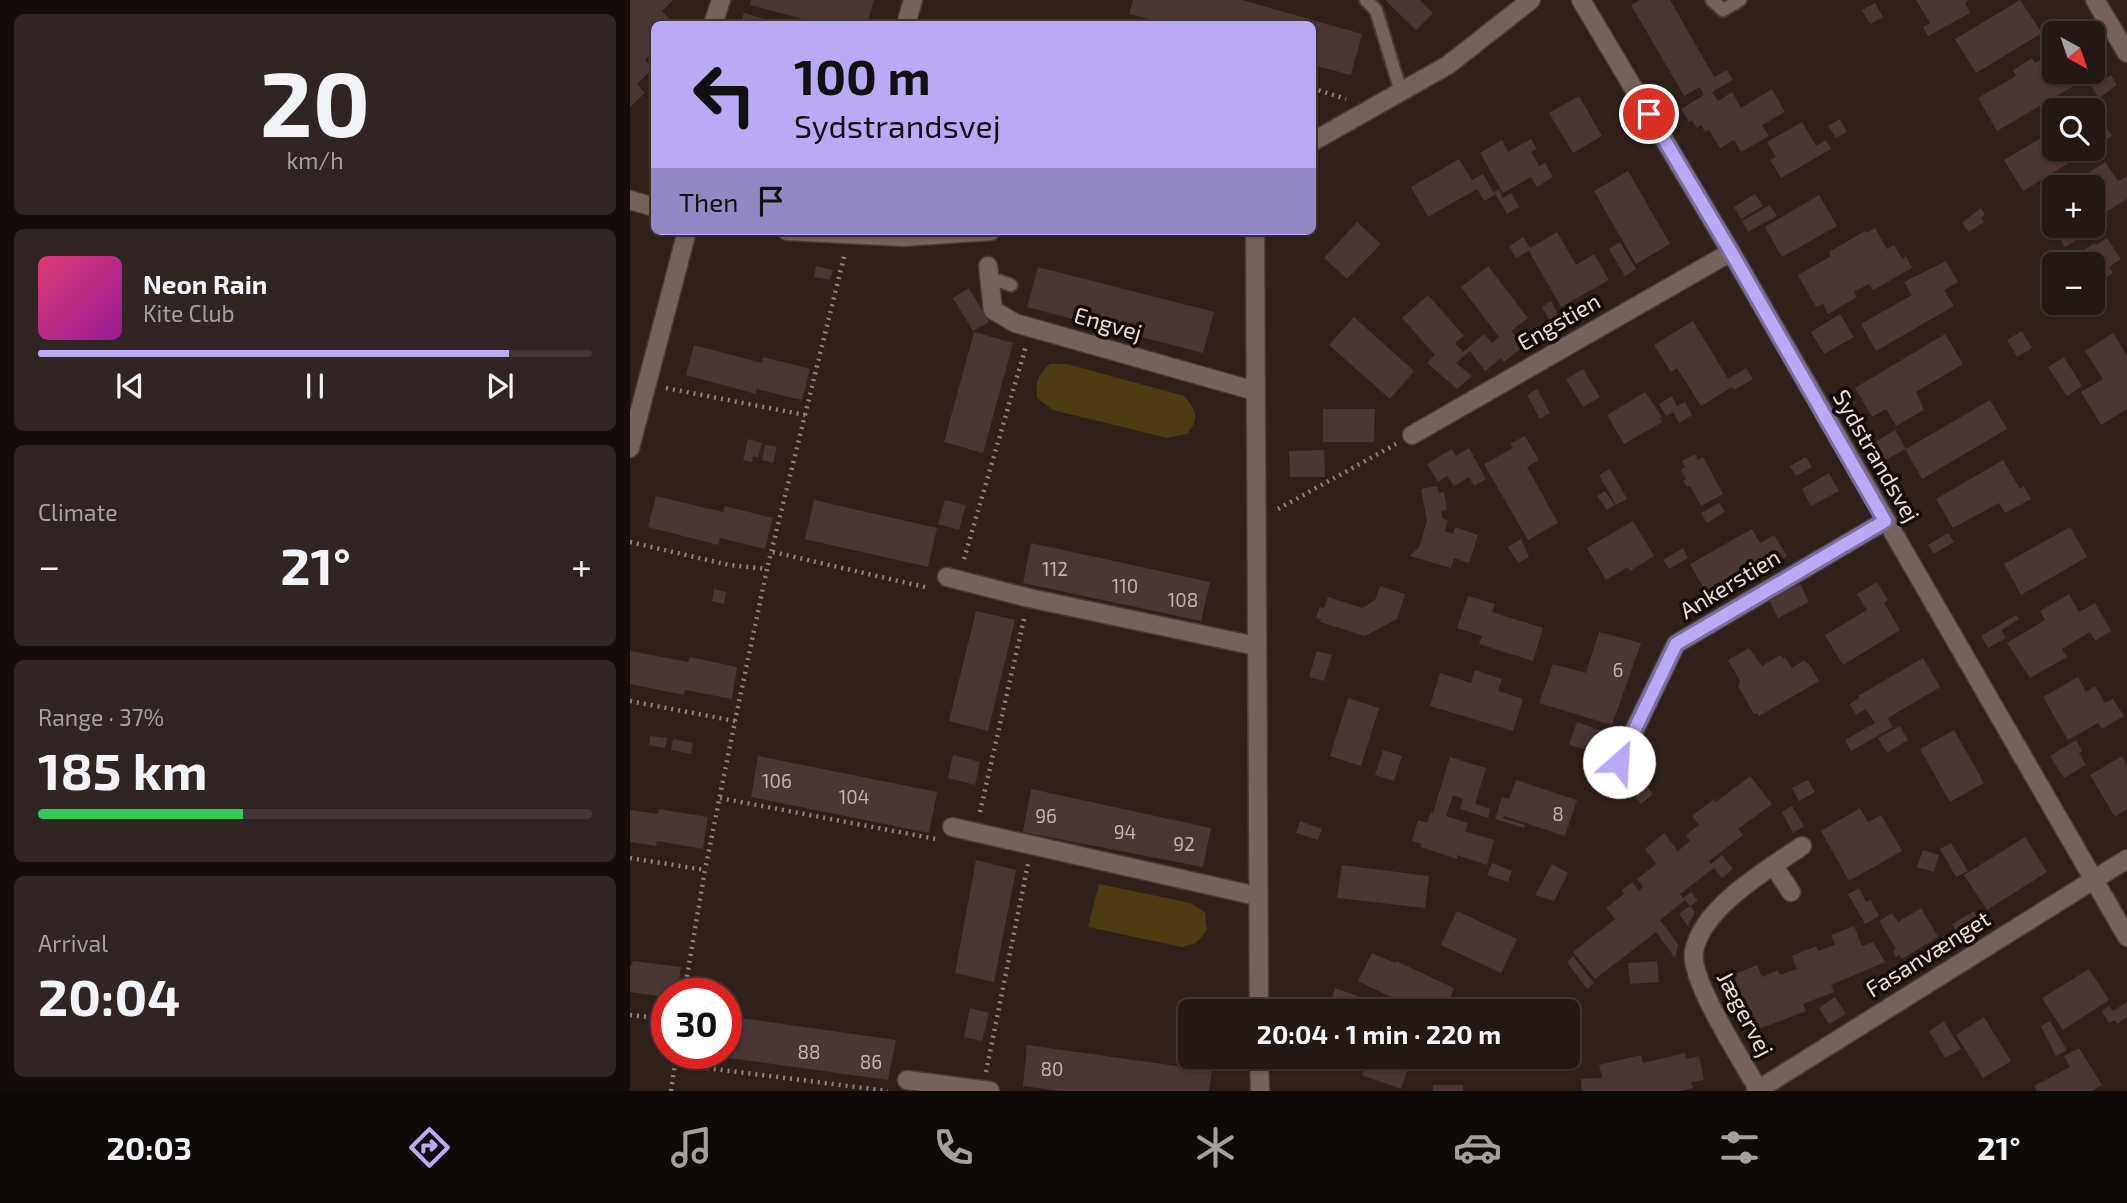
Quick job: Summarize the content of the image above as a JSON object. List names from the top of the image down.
{
  "streets": {
    "street": [
      "Engstien",
      "Engvej",
      "Sydstrandsvej",
      "Ankerstien",
      "Fasanvænget",
      "Jægervej"
    ]
  },
  "crossings": [
    ["Engstien", "Sydstrandsvej"],
    ["Sydstrandsvej", "Ankerstien"],
    ["Sydstrandsvej", "Fasanvænget"],
    ["Fasanvænget", "Jægervej"]
  ],
  "house_numbers": [
    "112",
    "110",
    "108",
    "6",
    "106",
    "104",
    "8",
    "96",
    "94",
    "92",
    "88",
    "86",
    "80"
  ],
  "north": "bottom right",
  "page": {
    "tile": [
      ["20", "km/h"],
      "Climate",
      ["Range · 37%", "185 km"],
      ["Arrival", "20:04"]
    ],
    "map_buttons": ["+", "−"],
    "turn": ["100 m", "Sydstrandsvej"],
    "then": "Then",
    "song": ["Neon Rain", "Kite Club"],
    "heat": ["−", "21°", "+"],
    "limit": "30",
    "trip": "20:04 · 1 min · 220 m",
    "tabs": ["20:03", "21°"]
  }
}
